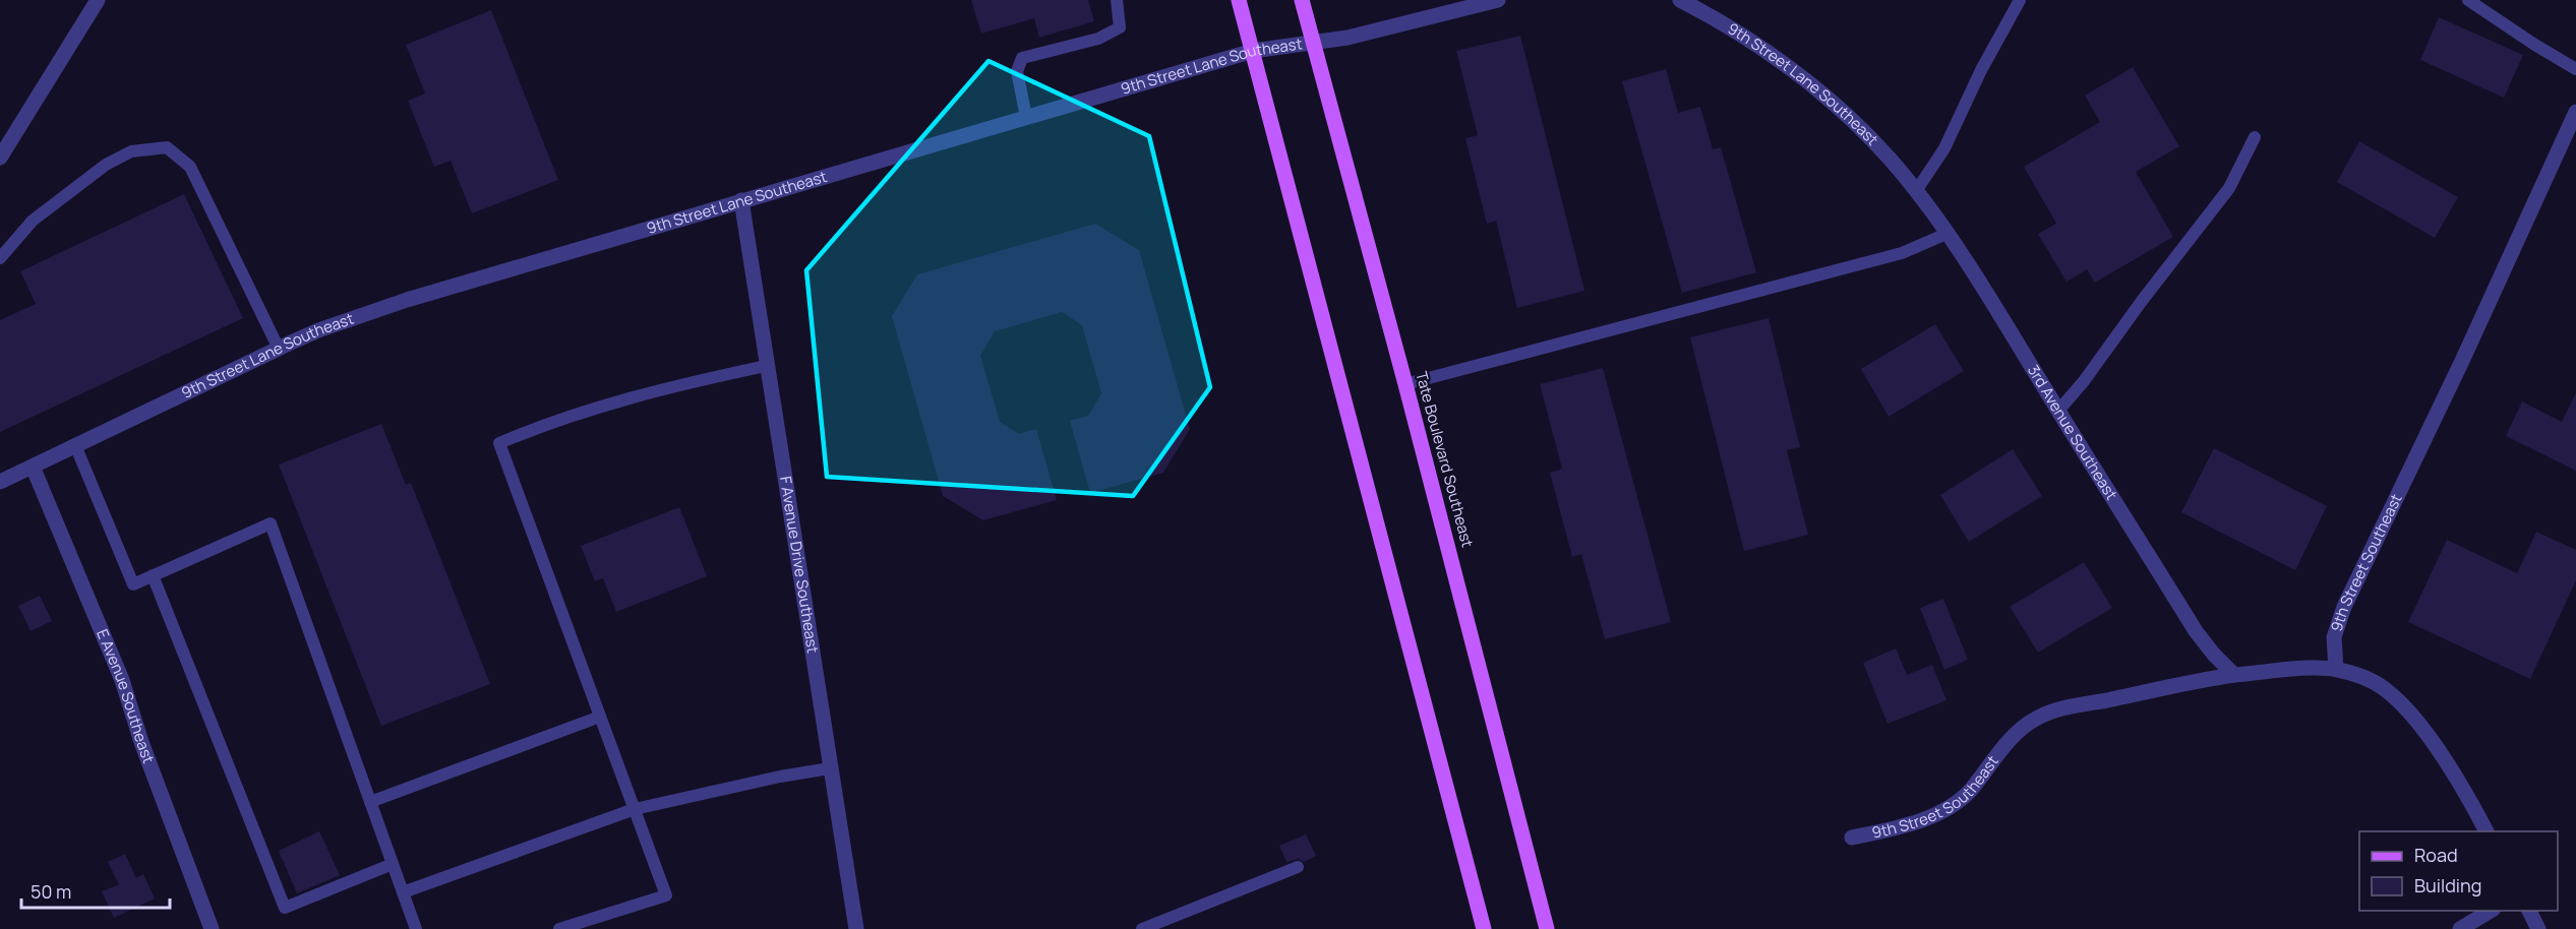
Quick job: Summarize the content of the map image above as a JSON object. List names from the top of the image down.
{
  "streets": {
    "main road": ["Tate Boulevard Southeast"],
    "street": [
      "9th Street Lane Southeast",
      "3rd Avenue Southeast",
      "9th Street Southeast",
      "F Avenue Drive Southeast",
      "E Avenue Southeast"
    ]
  },
  "crossings": [
    ["9th Street Lane Southeast", "3rd Avenue Southeast"],
    ["9th Street Lane Southeast", "Tate Boulevard Southeast"],
    ["9th Street Lane Southeast", "F Avenue Drive Southeast"],
    ["9th Street Lane Southeast", "E Avenue Southeast"],
    ["3rd Avenue Southeast", "9th Street Southeast"]
  ],
  "legend": ["Road", "Building"],
  "scale_bar": "50 m"
}
